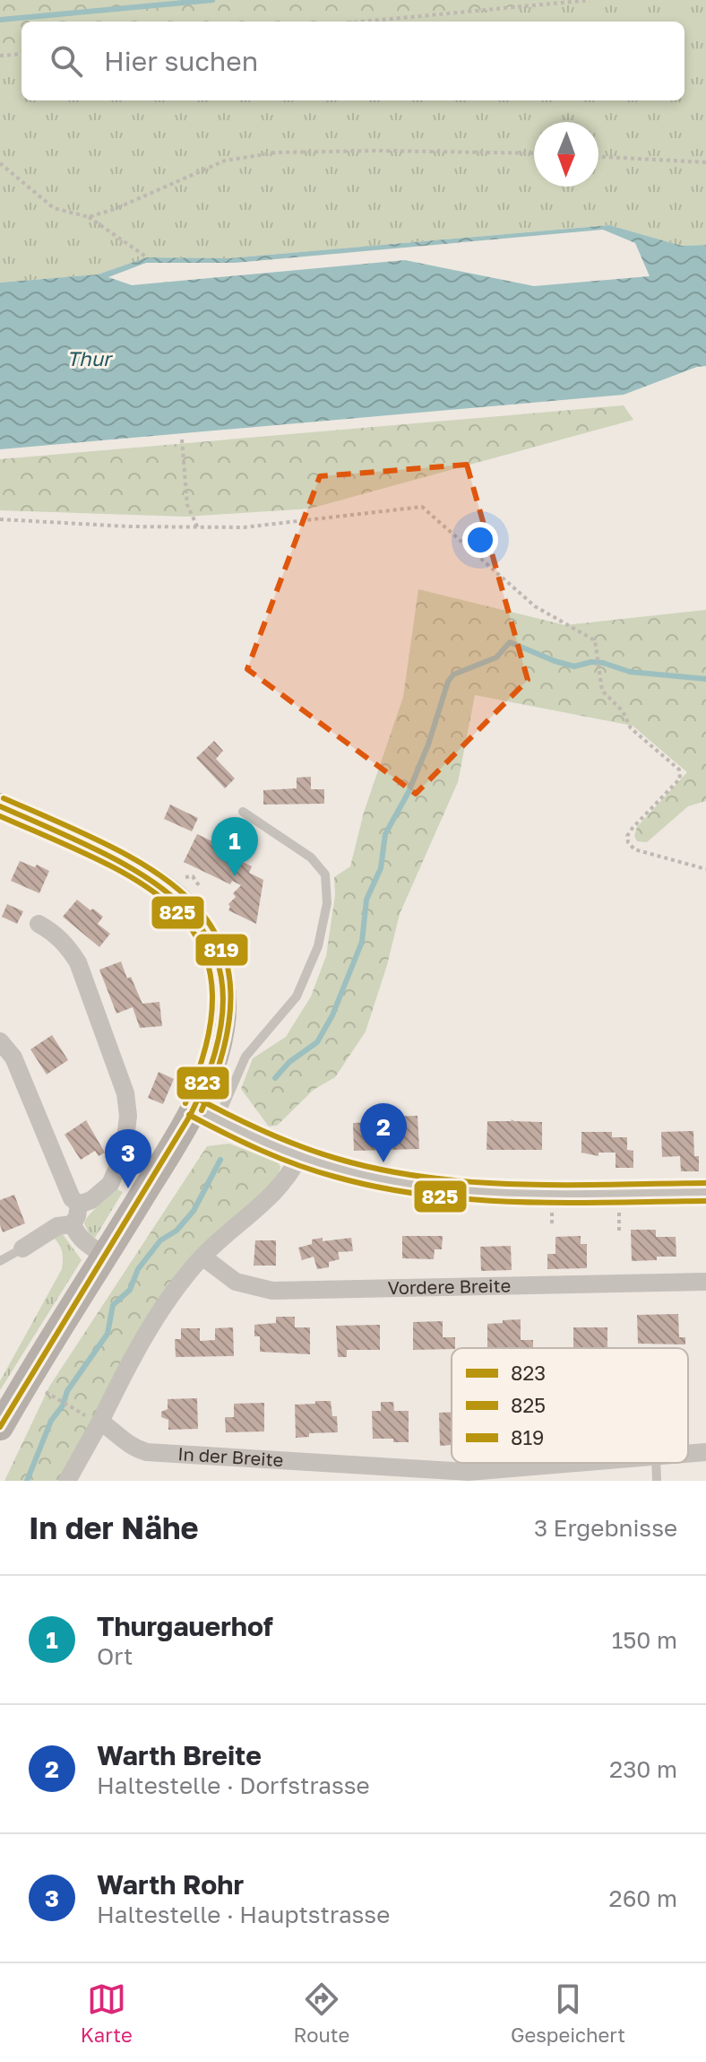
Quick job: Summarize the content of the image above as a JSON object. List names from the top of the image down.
{
  "streets": {
    "street": ["Vordere Breite", "In der Breite"]
  },
  "water": ["Thur"],
  "lines": ["transit line 819", "transit line 823", "transit line 825"],
  "legend": ["823", "825", "819"],
  "north": "bottom",
  "page": {
    "search": "Hier suchen",
    "pins": ["1", "2", "3"],
    "heading": ["In der Nähe", "3 Ergebnisse"],
    "list": [
      {
        "mark": "1",
        "name": "Thurgauerhof",
        "note": "Ort",
        "value": "150 m"
      },
      {
        "mark": "2",
        "name": "Warth Breite",
        "note": "Haltestelle · Dorfstrasse",
        "value": "230 m"
      },
      {
        "mark": "3",
        "name": "Warth Rohr",
        "note": "Haltestelle · Hauptstrasse",
        "value": "260 m"
      }
    ],
    "nav": ["Karte", "Route", "Gespeichert"]
  }
}
